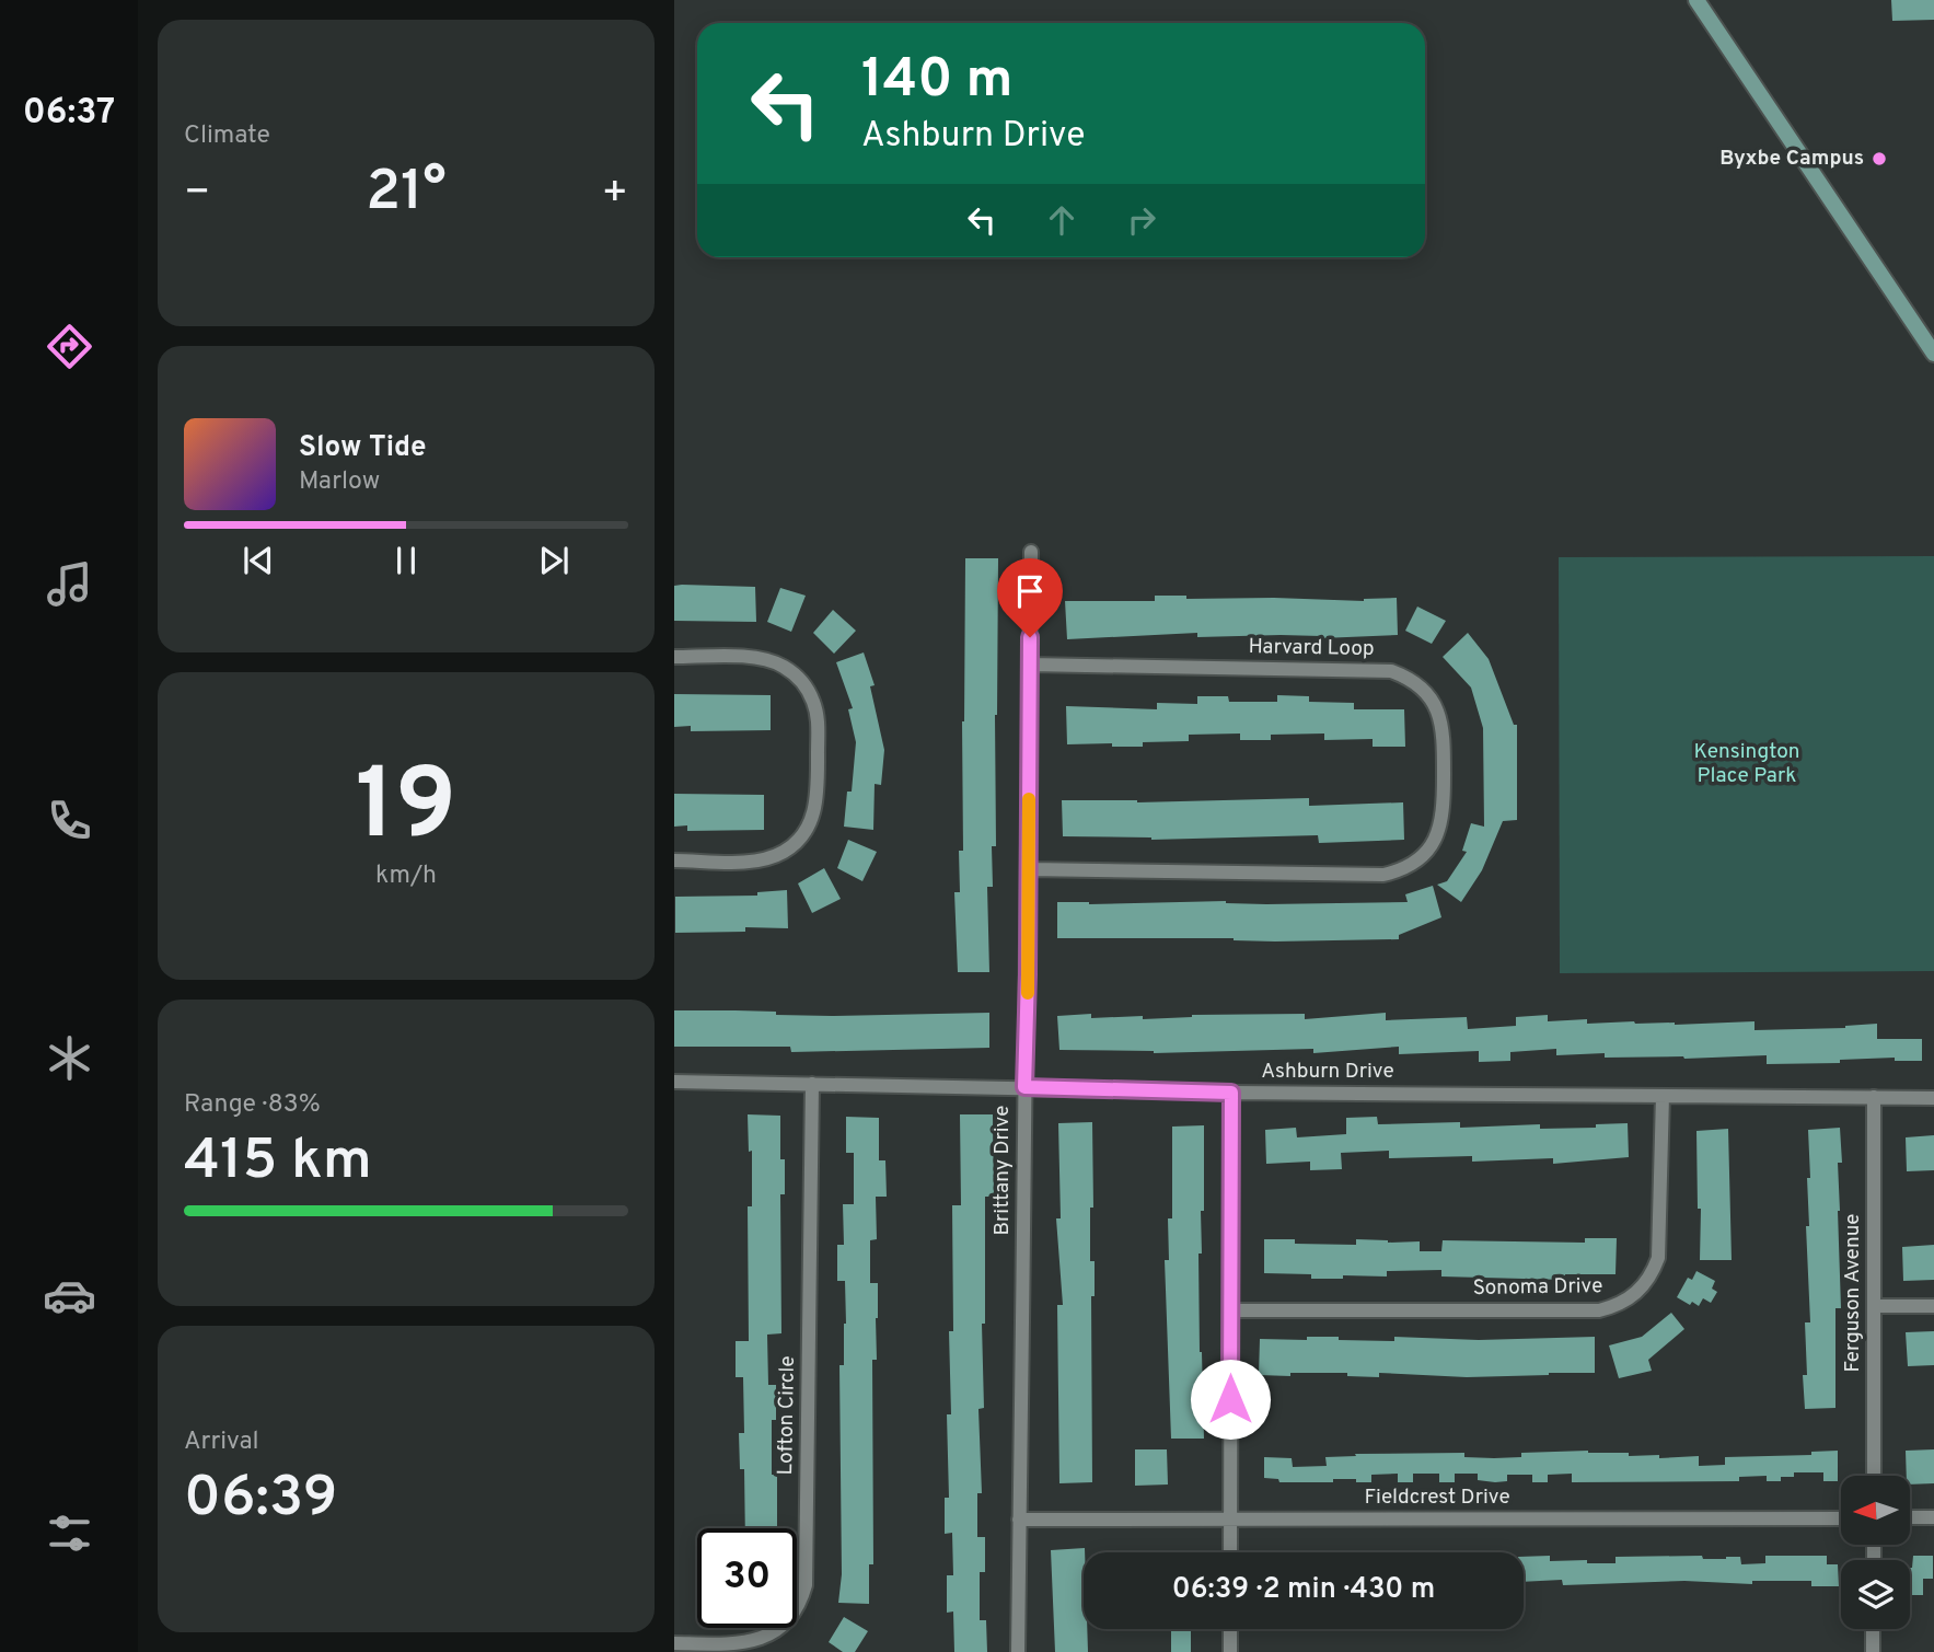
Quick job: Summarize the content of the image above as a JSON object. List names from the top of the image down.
{
  "streets": {
    "street": [
      "Harvard Loop",
      "Ashburn Drive",
      "Brittany Drive",
      "Sonoma Drive",
      "Ferguson Avenue",
      "Lofton Circle",
      "Fieldcrest Drive"
    ]
  },
  "crossings": [
    ["Harvard Loop", "Brittany Drive"],
    ["Ashburn Drive", "Brittany Drive"],
    ["Ashburn Drive", "Sonoma Drive"],
    ["Ashburn Drive", "Ferguson Avenue"],
    ["Ashburn Drive", "Lofton Circle"],
    ["Brittany Drive", "Fieldcrest Drive"]
  ],
  "parks": ["Kensington Place Park"],
  "places": ["Byxbe Campus"],
  "north": "left",
  "page": {
    "tabs": "06:37",
    "tile": [
      "Climate",
      ["19", "km/h"],
      ["Range · 83%", "415 km"],
      ["Arrival", "06:39"]
    ],
    "turn": ["140 m", "Ashburn Drive"],
    "heat": ["−", "21°", "+"],
    "song": ["Slow Tide", "Marlow"],
    "limit": "30",
    "trip": "06:39 · 2 min · 430 m"
  }
}
